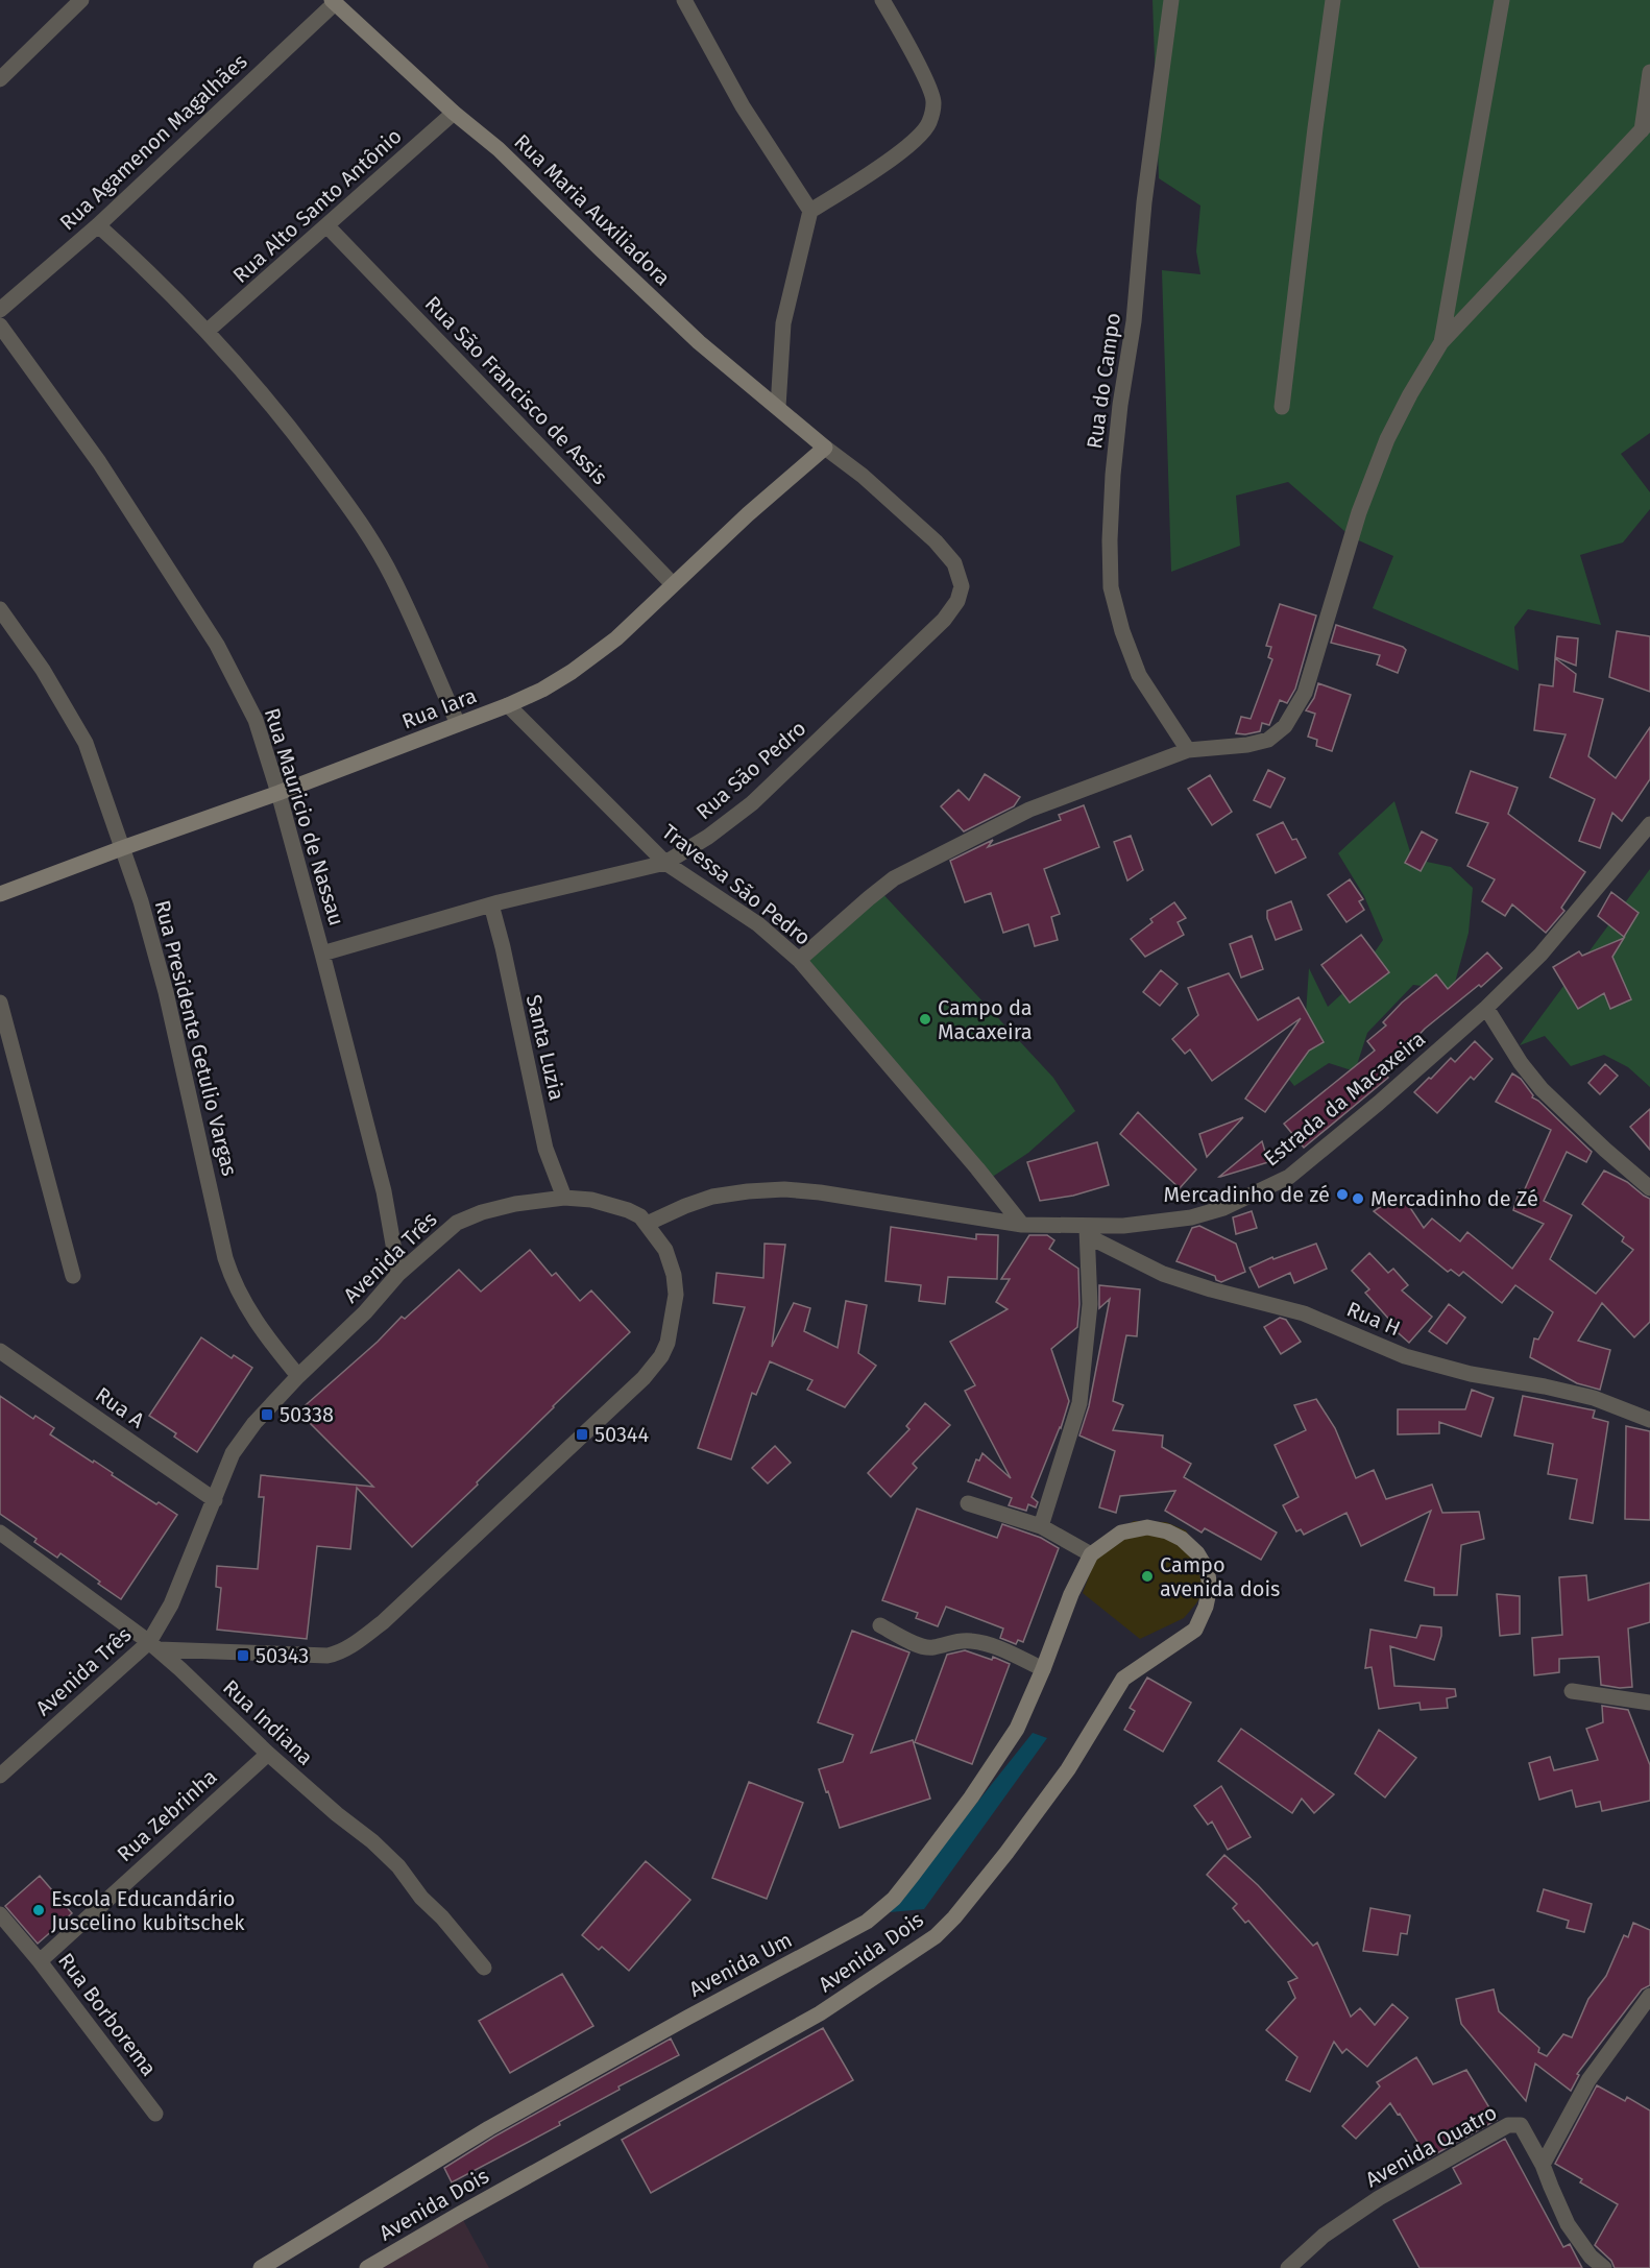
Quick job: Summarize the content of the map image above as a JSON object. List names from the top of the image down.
{
  "streets": {
    "street": [
      "Rua Agamenon Magalhães",
      "Rua Alto Santo Antônio",
      "Rua Maria Auxiliadora",
      "Rua do Campo",
      "Rua São Francisco de Assis",
      "Rua Iara",
      "Rua São Pedro",
      "Rua Mauricio de Nassau",
      "Travessa São Pedro",
      "Rua Presidente Getulio Vargas",
      "Santa Luzia",
      "Estrada da Macaxeira",
      "Avenida Três",
      "Rua H",
      "Rua A",
      "Rua Indiana",
      "Rua Zebrinha",
      "Avenida Dois",
      "Avenida Um",
      "Rua Borborema",
      "Avenida Quatro"
    ]
  },
  "crossings": [
    ["Rua Agamenon Magalhães", "Rua Maria Auxiliadora"],
    ["Rua Alto Santo Antônio", "Rua Maria Auxiliadora"],
    ["Rua Alto Santo Antônio", "Rua São Francisco de Assis"],
    ["Rua Maria Auxiliadora", "Rua Iara"],
    ["Rua Maria Auxiliadora", "Rua São Pedro"],
    ["Rua São Francisco de Assis", "Rua Iara"],
    ["Rua Iara", "Rua São Pedro"],
    ["Rua Iara", "Rua Mauricio de Nassau"],
    ["Rua Iara", "Travessa São Pedro"],
    ["Rua Iara", "Rua Presidente Getulio Vargas"],
    ["Rua São Pedro", "Rua Mauricio de Nassau"],
    ["Rua São Pedro", "Travessa São Pedro"],
    ["Rua São Pedro", "Santa Luzia"],
    ["Rua Mauricio de Nassau", "Avenida Três"],
    ["Travessa São Pedro", "Estrada da Macaxeira"],
    ["Rua Presidente Getulio Vargas", "Avenida Três"],
    ["Santa Luzia", "Avenida Três"],
    ["Estrada da Macaxeira", "Avenida Três"],
    ["Estrada da Macaxeira", "Rua H"],
    ["Avenida Três", "Rua A"],
    ["Avenida Três", "Rua Indiana"],
    ["Rua Indiana", "Rua Zebrinha"],
    ["Rua Zebrinha", "Rua Borborema"],
    ["Avenida Dois", "Avenida Um"]
  ],
  "places": {
    "other": [
      "Campo da Macaxeira",
      "Mercadinho de zé",
      "Mercadinho de Zé",
      "Campo avenida dois",
      "Escola Educandário Juscelino kubitschek"
    ],
    "transit": ["50338", "50344", "50343"]
  }
}
